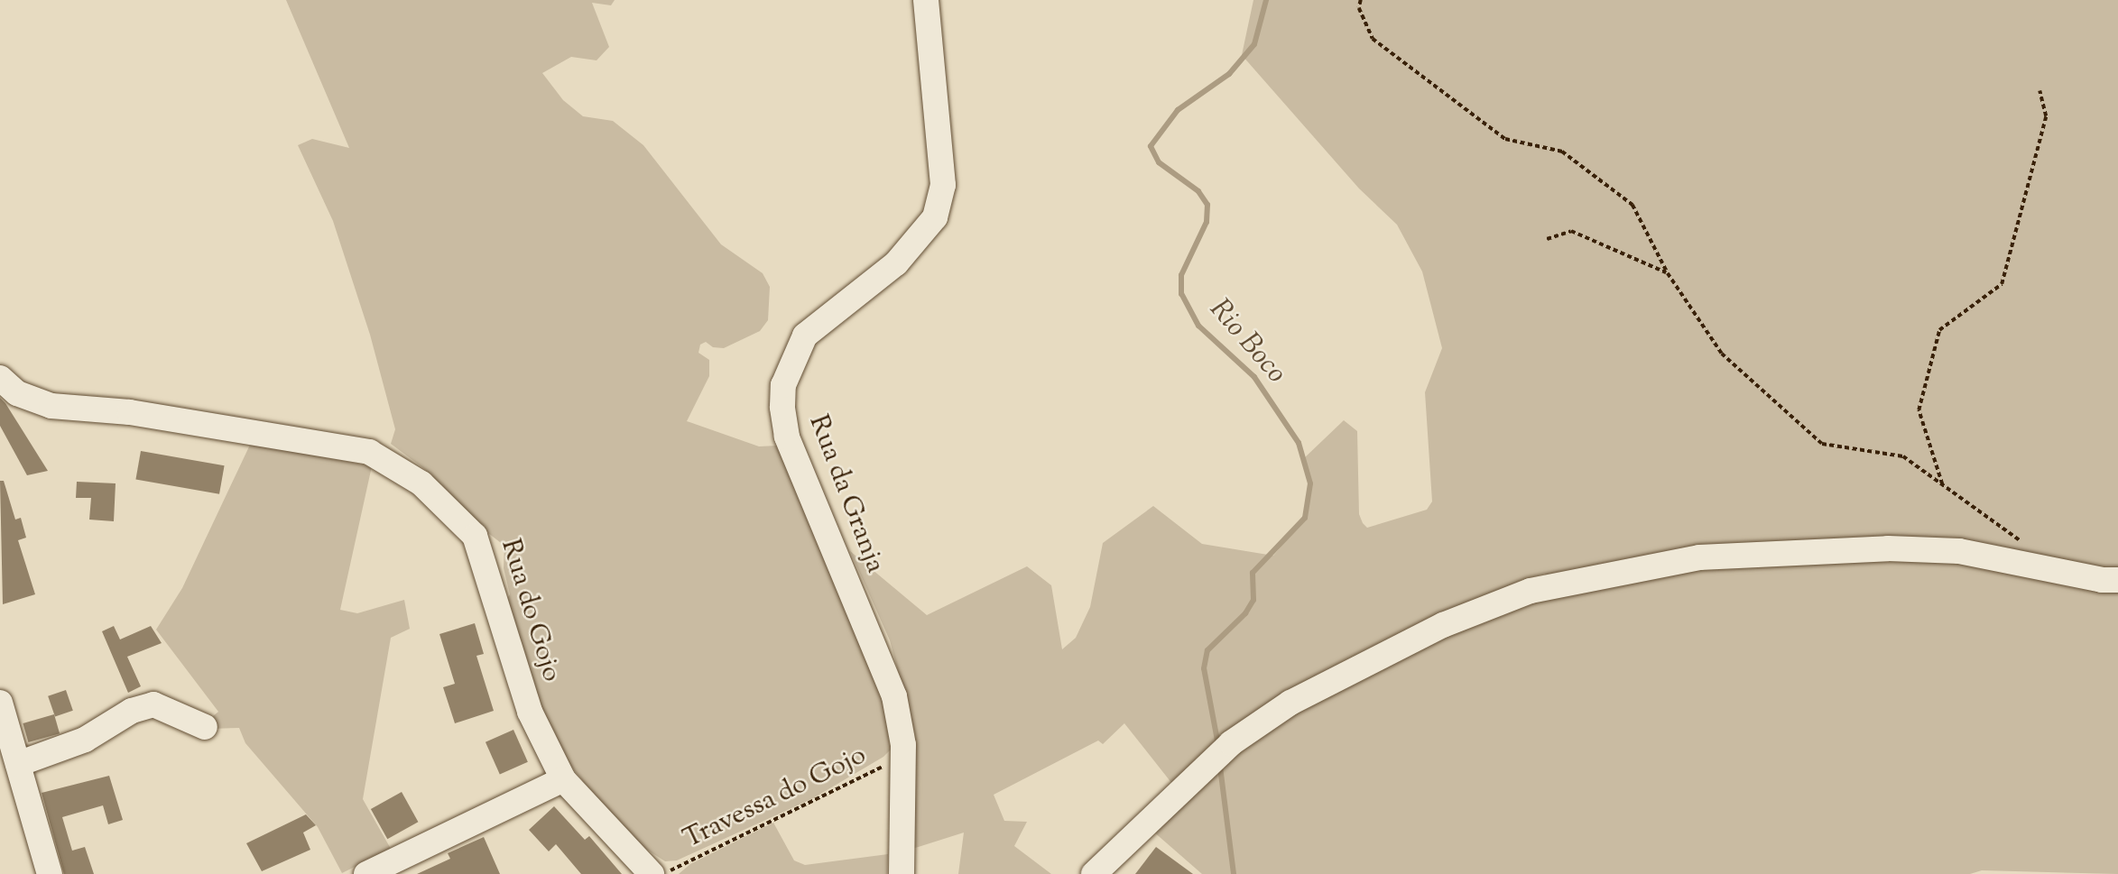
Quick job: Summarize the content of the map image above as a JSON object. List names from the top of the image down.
{
  "streets": {
    "street": ["Rua da Granja", "Rua do Gojo"],
    "path": ["Travessa do Gojo"]
  },
  "crossings": [
    ["Rua da Granja", "Travessa do Gojo"]
  ],
  "water": ["Rio Boco"]
}
